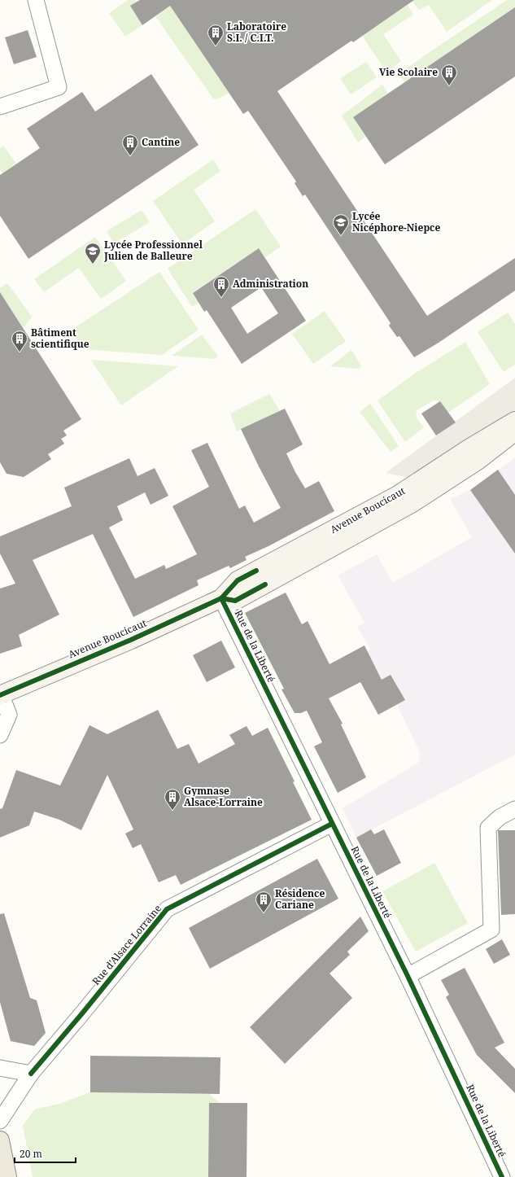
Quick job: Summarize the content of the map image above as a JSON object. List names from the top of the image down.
{
  "streets": {
    "main road": ["Avenue Boucicaut"],
    "street": ["Rue de la Liberté", "Rue d'Alsace Lorraine"]
  },
  "crossings": [
    ["Avenue Boucicaut", "Rue de la Liberté"],
    ["Rue de la Liberté", "Rue d'Alsace Lorraine"]
  ],
  "places": {
    "building": [
      "Laboratoire S.I. / C.I.T.",
      "Vie Scolaire",
      "Cantine",
      "Administration",
      "Bâtiment scientifique",
      "Gymnase Alsace-Lorraine",
      "Résidence Cariane"
    ],
    "school or university": ["Lycée Nicéphore-Niepce", "Lycée Professionnel Julien de Balleure"]
  },
  "scale_bar": "20 m"
}
